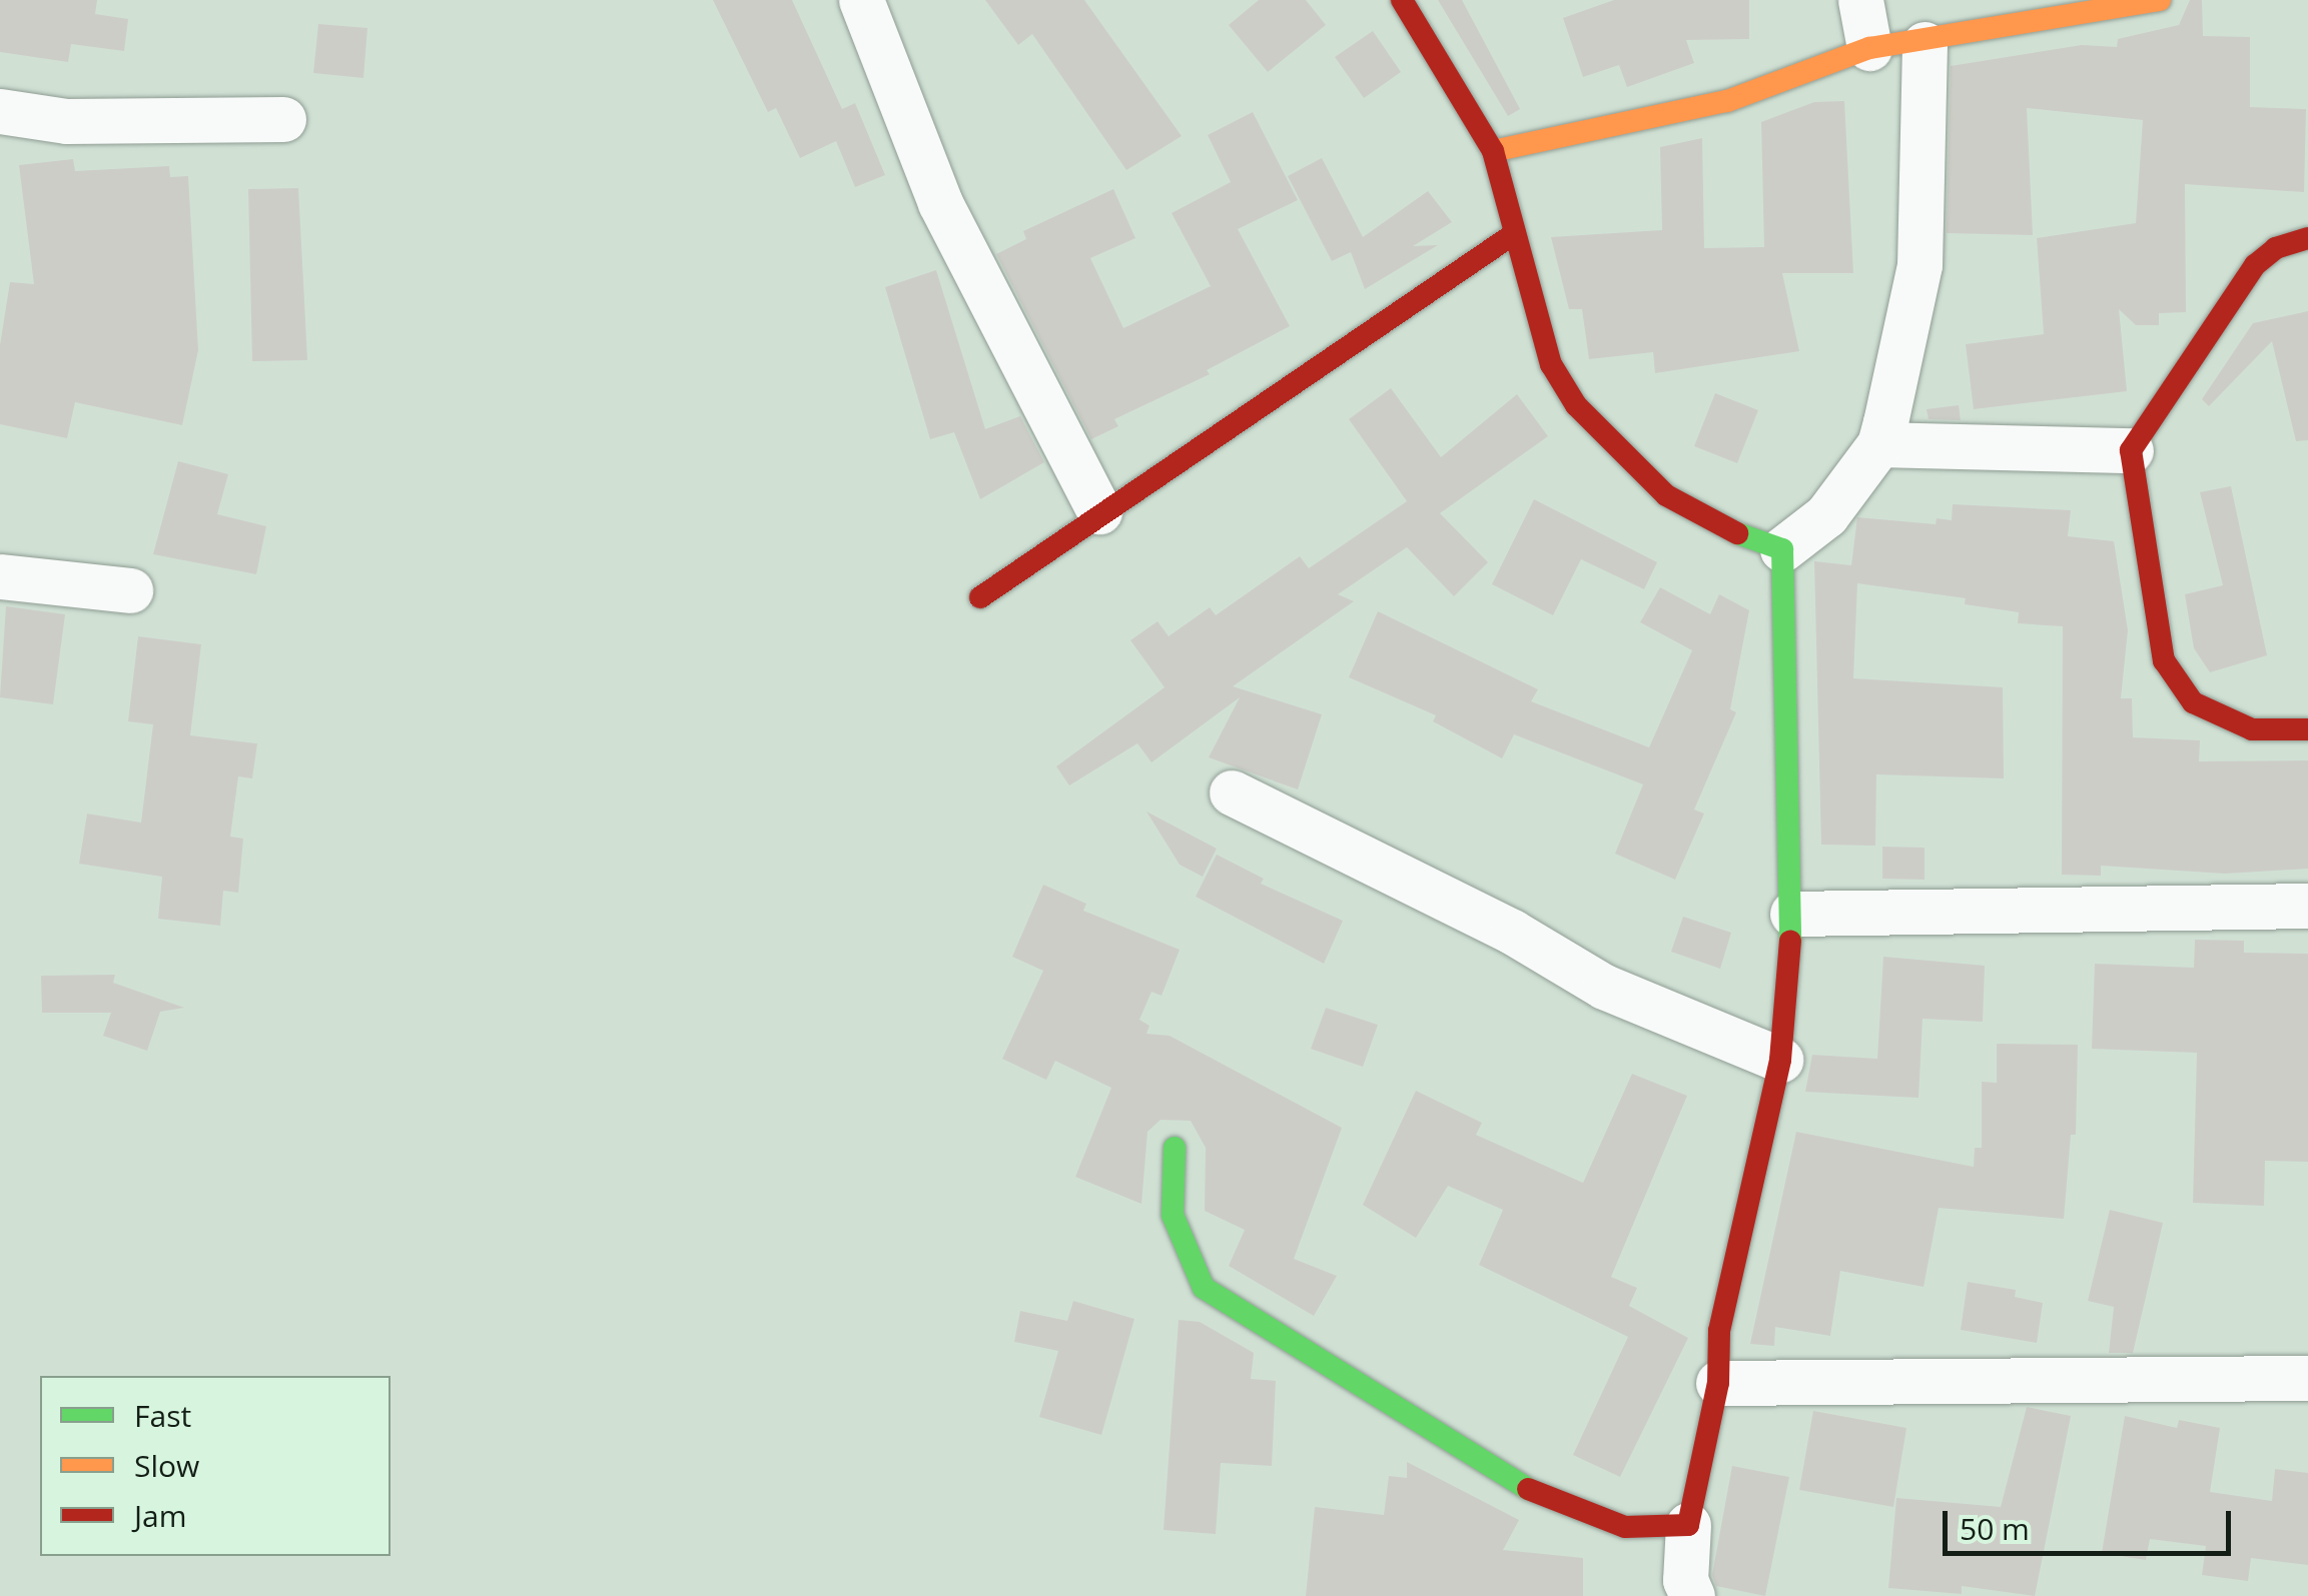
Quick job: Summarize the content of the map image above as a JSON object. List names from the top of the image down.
{
  "legend": ["Fast", "Slow", "Jam"],
  "scale_bar": "50 m"
}
